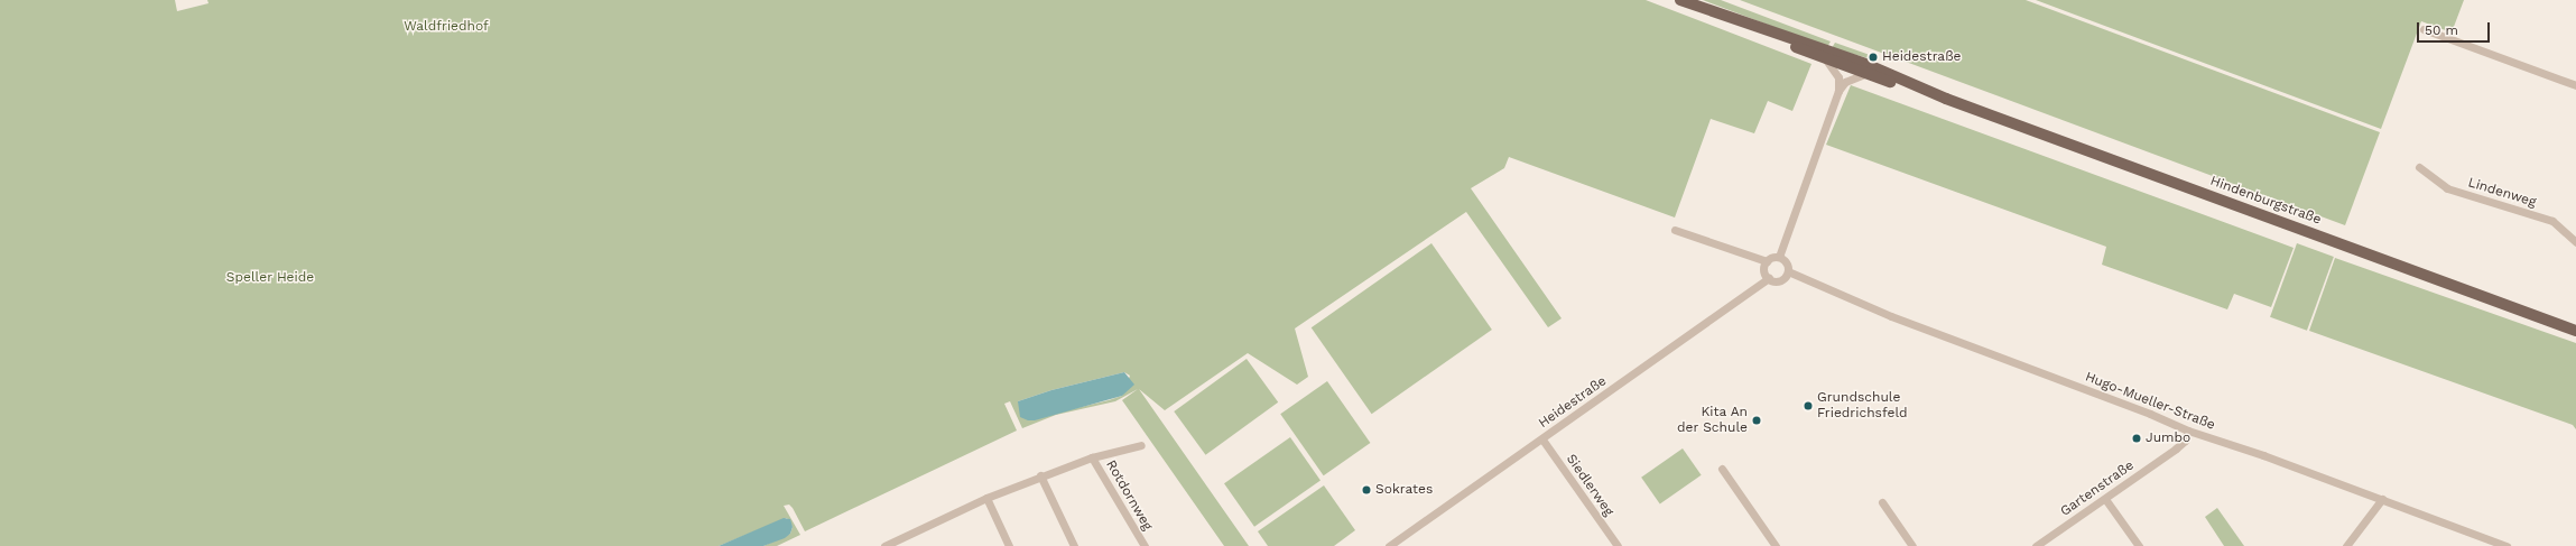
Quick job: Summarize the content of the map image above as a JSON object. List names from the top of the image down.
{
  "streets": {
    "main road": ["Hindenburgstraße"],
    "street": [
      "Lindenweg",
      "Hugo-Mueller-Straße",
      "Heidestraße",
      "Siedlerweg",
      "Gartenstraße",
      "Rotdornweg"
    ]
  },
  "crossings": [
    ["Hugo-Mueller-Straße", "Heidestraße"],
    ["Hugo-Mueller-Straße", "Gartenstraße"],
    ["Heidestraße", "Siedlerweg"]
  ],
  "parks": ["Waldfriedhof", "Speller Heide"],
  "places": [
    "Heidestraße",
    "Grundschule Friedrichsfeld",
    "Kita An der Schule",
    "Jumbo",
    "Sokrates"
  ],
  "scale_bar": "50 m"
}
